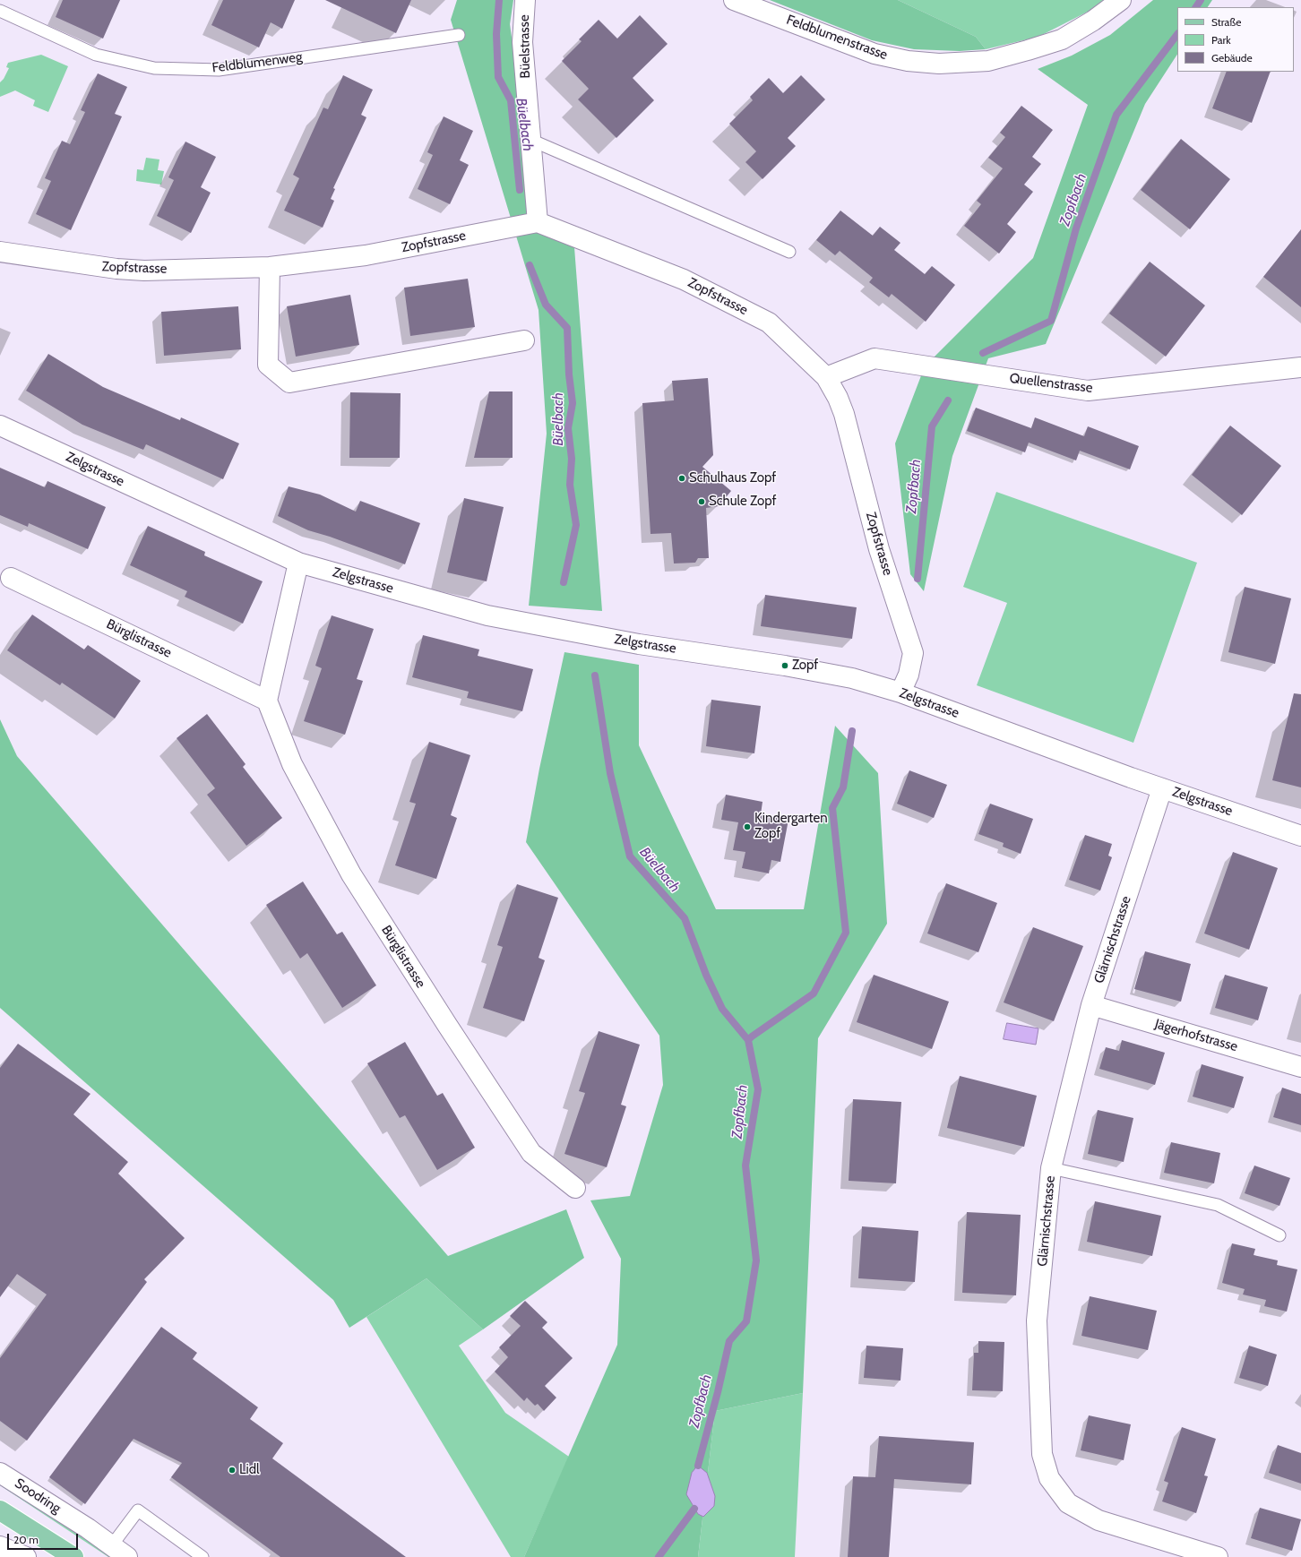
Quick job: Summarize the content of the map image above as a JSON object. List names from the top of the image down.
{
  "streets": {
    "street": [
      "Feldblumenstrasse",
      "Büelstrasse",
      "Zopfstrasse",
      "Quellenstrasse",
      "Zelgstrasse",
      "Bürglistrasse",
      "Glärnischstrasse",
      "Jägerhofstrasse",
      "Soodring"
    ],
    "lane": ["Feldblumenweg"]
  },
  "crossings": [
    ["Büelstrasse", "Zopfstrasse"],
    ["Zopfstrasse", "Quellenstrasse"],
    ["Zopfstrasse", "Zelgstrasse"],
    ["Zelgstrasse", "Glärnischstrasse"],
    ["Glärnischstrasse", "Jägerhofstrasse"]
  ],
  "water": ["Büelbach", "Zopfbach"],
  "places": [
    "Schulhaus Zopf",
    "Schule Zopf",
    "Zopf",
    "Kindergarten Zopf",
    "Lidl"
  ],
  "legend": ["Straße", "Park", "Gebäude"],
  "scale_bar": "20 m"
}
